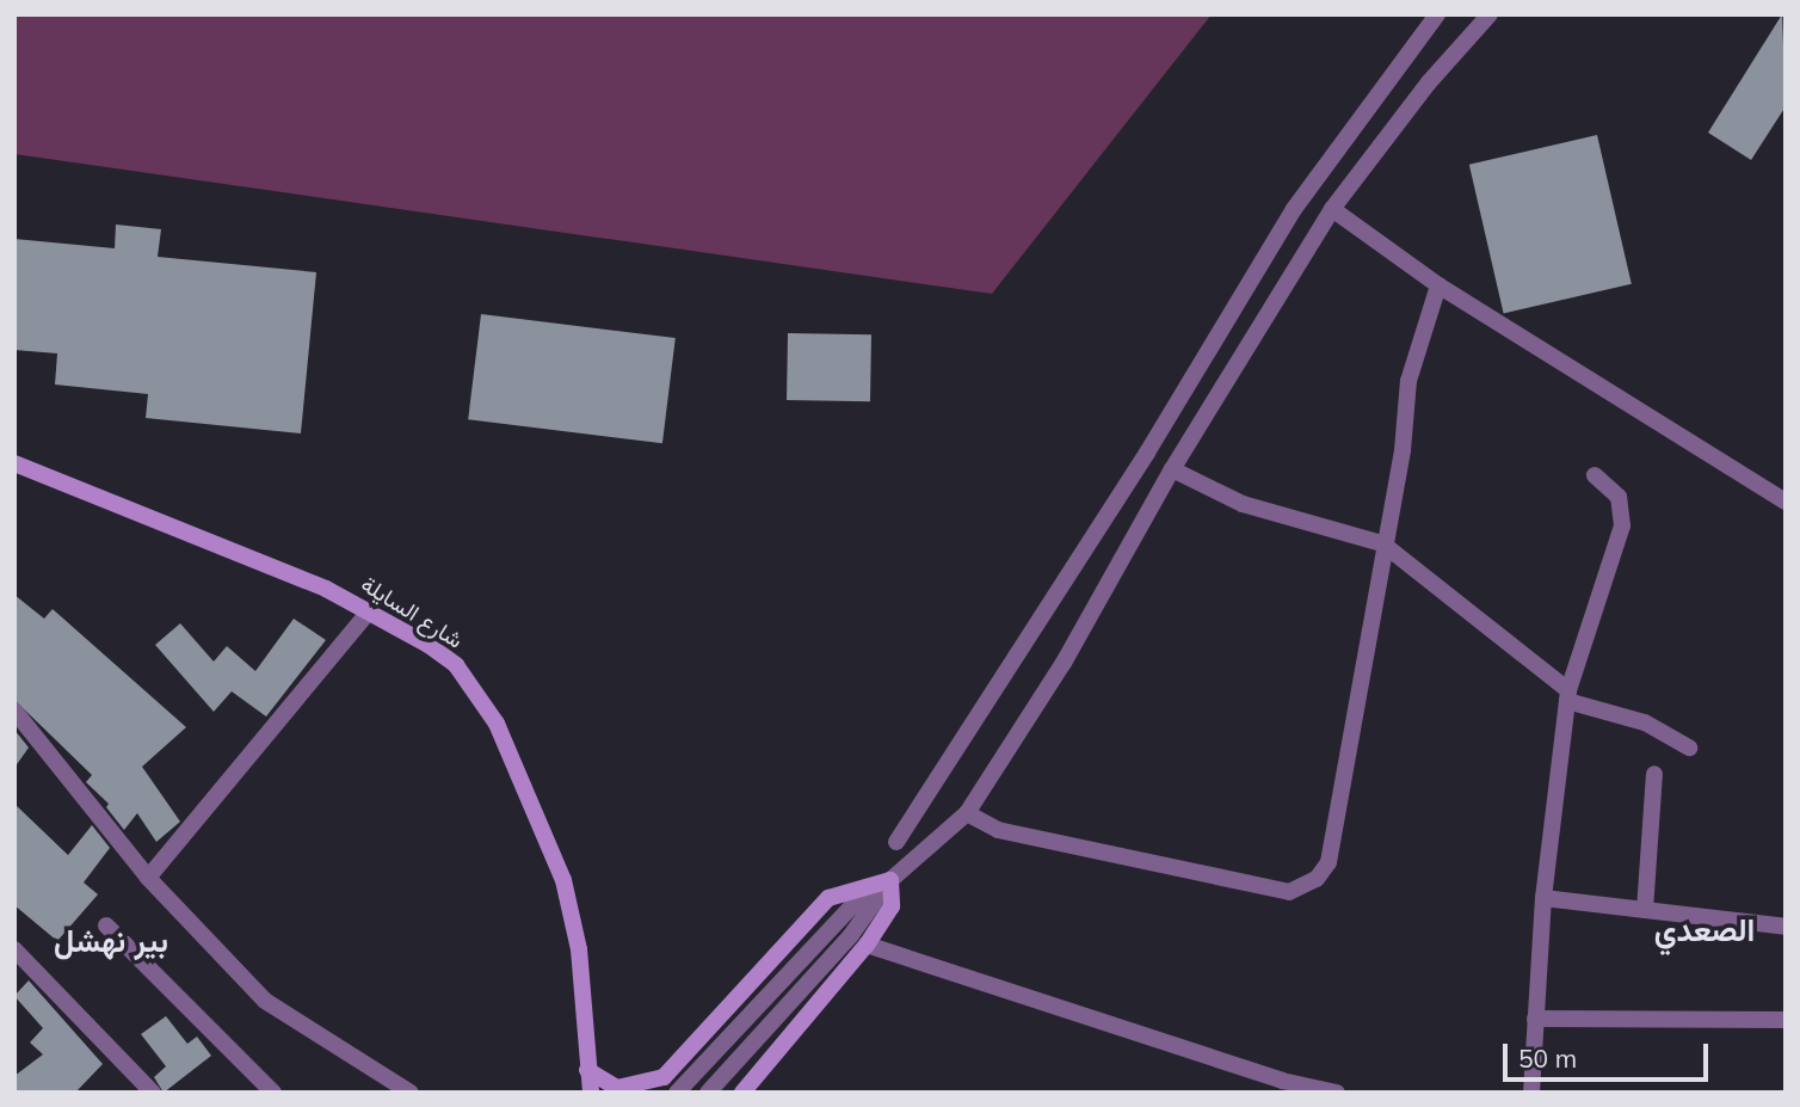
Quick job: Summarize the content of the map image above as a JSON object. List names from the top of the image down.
{
  "streets": {
    "main road": ["شارع السايلة"]
  },
  "districts": ["الصعدي", "بير نهشل"],
  "scale_bar": "50 m"
}
